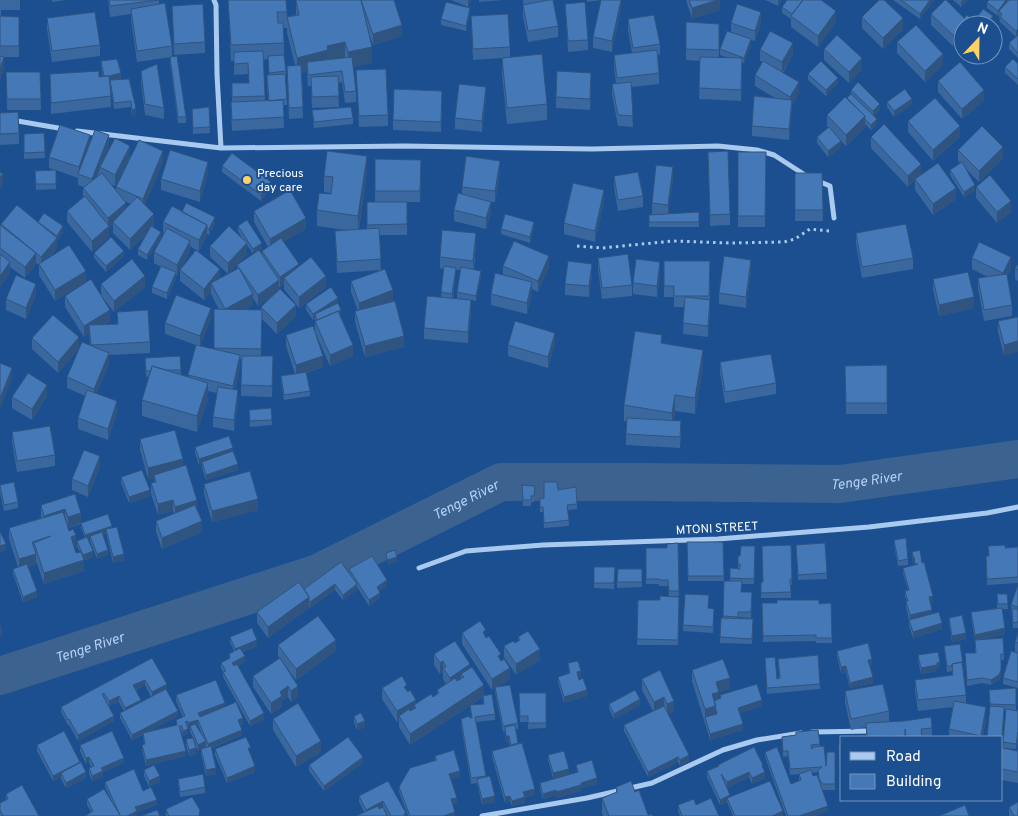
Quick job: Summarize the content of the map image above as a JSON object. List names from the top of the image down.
{
  "streets": {
    "street": ["MTONI STREET"]
  },
  "water": ["Tenge River"],
  "places": ["Precious day care"],
  "legend": ["Road", "Building"],
  "north": "top"
}
